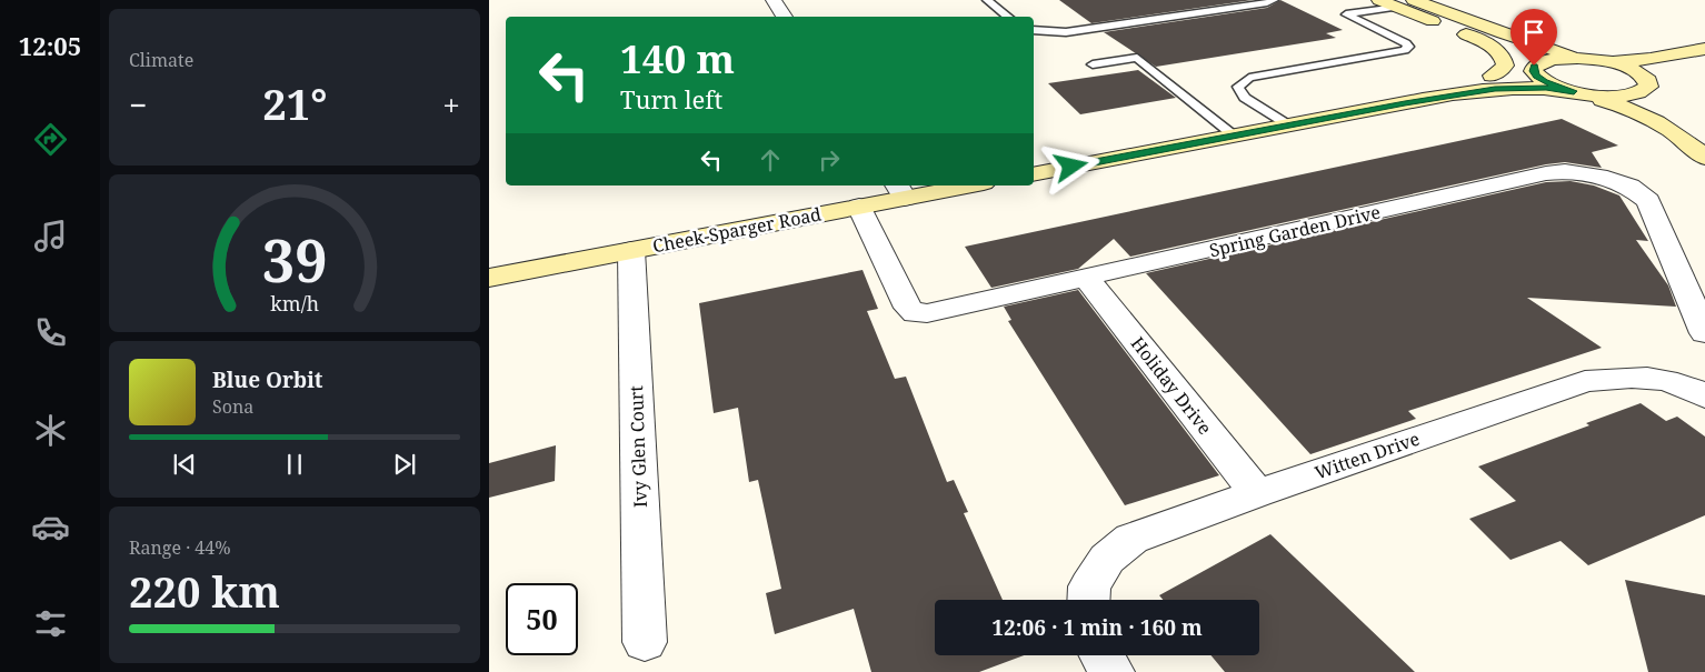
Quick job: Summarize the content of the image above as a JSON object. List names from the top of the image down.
{
  "streets": {
    "main road": ["Cheek-Sparger Road"],
    "street": [
      "Spring Garden Drive",
      "Holiday Drive",
      "Ivy Glen Court",
      "Witten Drive"
    ]
  },
  "crossings": [
    ["Cheek-Sparger Road", "Spring Garden Drive"],
    ["Cheek-Sparger Road", "Ivy Glen Court"],
    ["Spring Garden Drive", "Holiday Drive"],
    ["Holiday Drive", "Witten Drive"]
  ],
  "page": {
    "tabs": "12:05",
    "tile": [
      "Climate",
      ["Range · 44%", "220 km"]
    ],
    "turn": ["140 m", "Turn left"],
    "heat": ["−", "21°", "+"],
    "song": ["Blue Orbit", "Sona"],
    "limit": "50",
    "trip": "12:06 · 1 min · 160 m",
    "gauge": ["39", "km/h"]
  }
}
